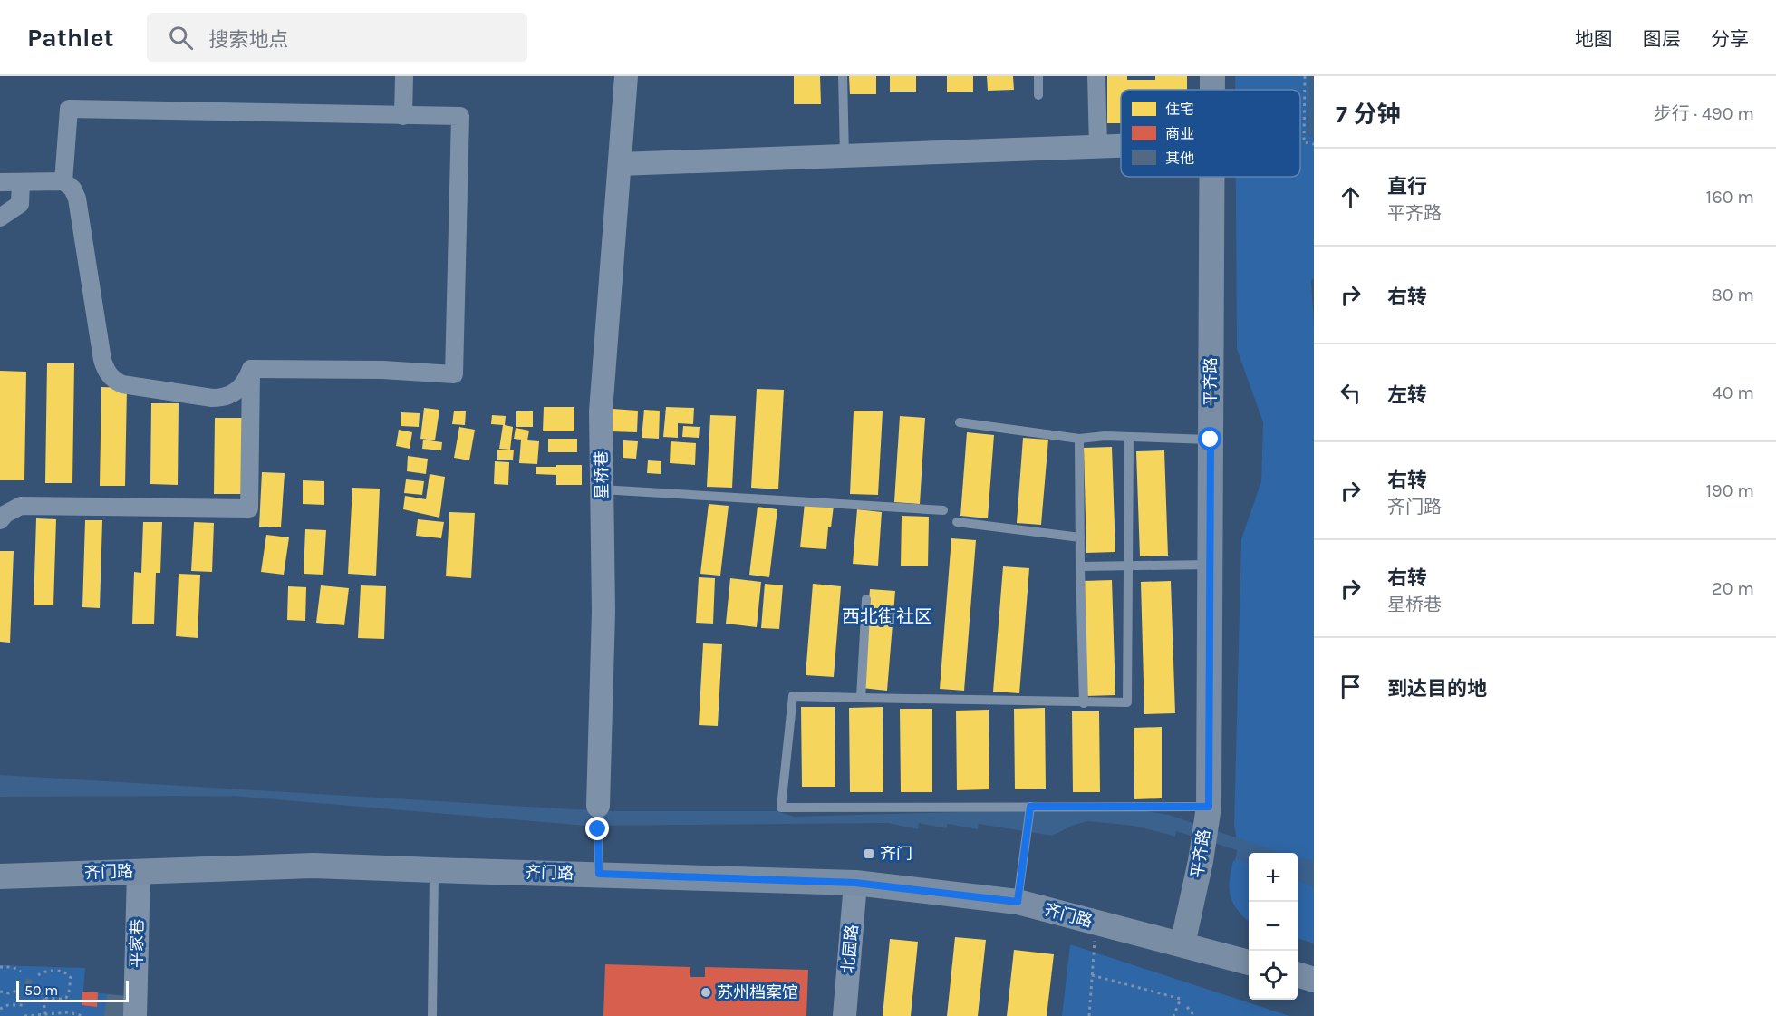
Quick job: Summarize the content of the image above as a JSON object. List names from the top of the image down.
{
  "streets": {
    "main road": ["平齐路", "齐门路"],
    "street": ["星桥巷", "平家巷", "北园路"]
  },
  "crossings": [
    ["平齐路", "齐门路"],
    ["星桥巷", "齐门路"],
    ["齐门路", "平家巷"],
    ["齐门路", "北园路"]
  ],
  "districts": ["西北街社区"],
  "places": {
    "transit": ["齐门"],
    "other": ["苏州档案馆"]
  },
  "legend": ["住宅", "商业", "其他"],
  "scale_bar": "50 m",
  "page": {
    "header": "Pathlet",
    "search": "搜索地点",
    "nav": ["地图", "图层", "分享"],
    "heading": ["7 分钟", "步行 · 490 m"],
    "list": [
      ["直行", "平齐路", "160 m"],
      ["右转", "80 m"],
      ["左转", "40 m"],
      ["右转", "齐门路", "190 m"],
      ["右转", "星桥巷", "20 m"],
      "到达目的地"
    ],
    "map_buttons": ["+", "−"],
    "scale": "50 m"
  }
}
